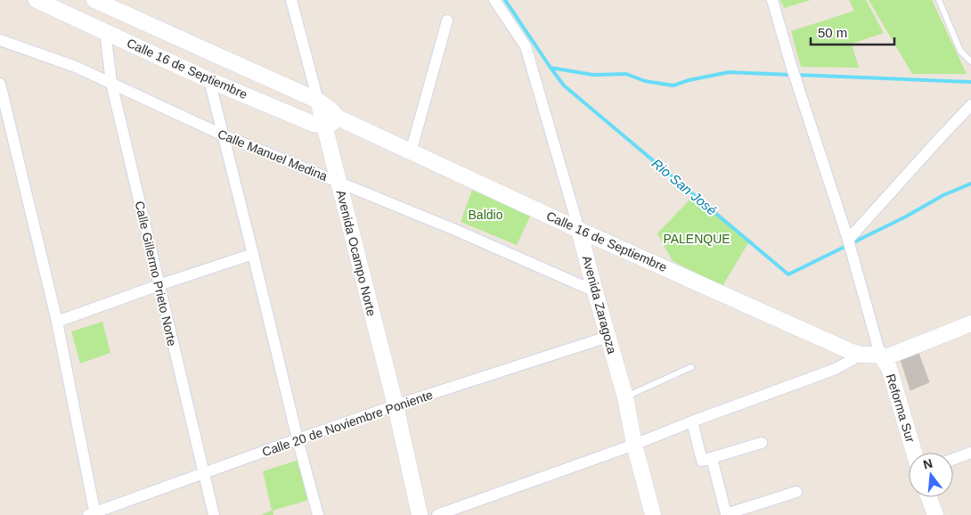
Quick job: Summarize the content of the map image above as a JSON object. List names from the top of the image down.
{
  "streets": {
    "main road": [
      "Calle 16 de Septiembre",
      "Avenida Ocampo Norte",
      "Avenida Zaragoza",
      "Reforma Sur"
    ],
    "street": ["Calle Manuel Medina", "Calle Gillermo Prieto Norte", "Calle 20 de Noviembre Poniente"]
  },
  "crossings": [
    ["Calle 16 de Septiembre", "Avenida Ocampo Norte"],
    ["Calle 16 de Septiembre", "Calle Gillermo Prieto Norte"],
    ["Calle 16 de Septiembre", "Avenida Zaragoza"],
    ["Calle 16 de Septiembre", "Reforma Sur"],
    ["Calle Manuel Medina", "Avenida Ocampo Norte"],
    ["Calle Manuel Medina", "Calle Gillermo Prieto Norte"],
    ["Calle Manuel Medina", "Avenida Zaragoza"],
    ["Avenida Ocampo Norte", "Calle 20 de Noviembre Poniente"],
    ["Calle Gillermo Prieto Norte", "Calle 20 de Noviembre Poniente"],
    ["Avenida Zaragoza", "Calle 20 de Noviembre Poniente"]
  ],
  "water": ["Rio San José"],
  "parks": ["Baldio", "PALENQUE"],
  "scale_bar": "50 m",
  "north": "top"
}
